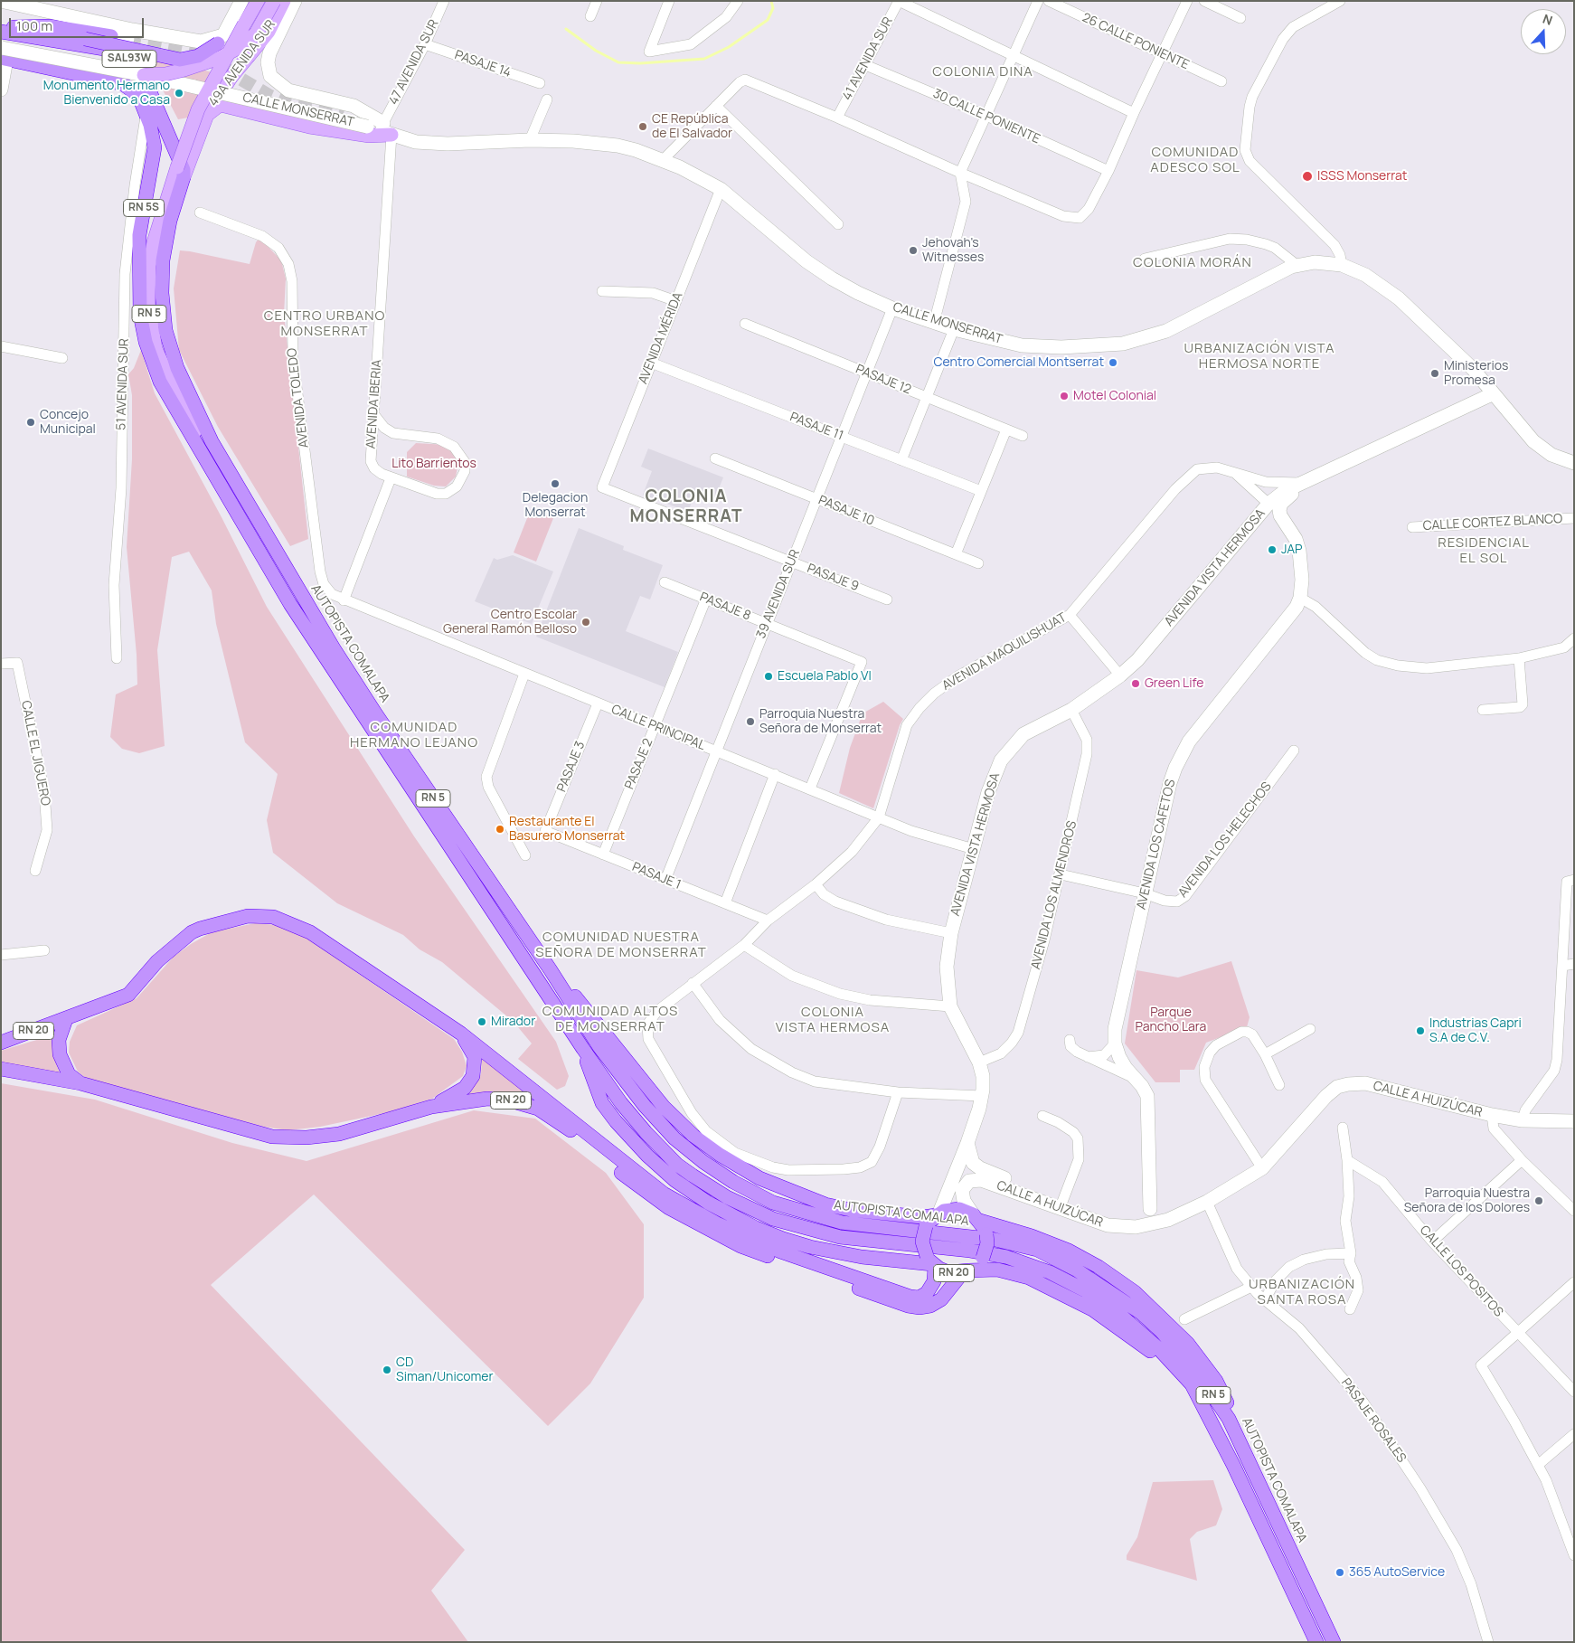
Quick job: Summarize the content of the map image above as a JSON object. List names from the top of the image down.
{
  "streets": {
    "highway": [
      "SAL93W",
      "RN 5S",
      "RN 5",
      "AUTOPISTA COMALAPA",
      "RN 20"
    ],
    "main road": ["49A AVENIDA SUR"],
    "street": [
      "26 CALLE PONIENTE",
      "41 AVENIDA SUR",
      "47 AVENIDA SUR",
      "PASAJE 14",
      "CALLE MONSERRAT",
      "30 CALLE PONIENTE",
      "AVENIDA MÉRIDA",
      "PASAJE 12",
      "51 AVENIDA SUR",
      "AVENIDA TOLEDO",
      "AVENIDA IBERIA",
      "PASAJE 11",
      "PASAJE 10",
      "CALLE CORTEZ BLANCO",
      "AVENIDA VISTA HERMOSA",
      "PASAJE 9",
      "39 AVENIDA SUR",
      "PASAJE 8",
      "AVENIDA MAQUILISHUAT",
      "CALLE PRINCIPAL",
      "CALLE EL JIGUERO",
      "PASAJE 2",
      "PASAJE 3",
      "AVENIDA LOS HELECHOS",
      "AVENIDA LOS CAFETOS",
      "PASAJE 1",
      "AVENIDA LOS ALMENDROS",
      "CALLE A HUIZÚCAR",
      "CALLE LOS POSITOS",
      "PASAJE ROSALES"
    ]
  },
  "crossings": [
    ["SAL93W", "49A AVENIDA SUR"],
    ["SAL93W", "RN 5"],
    ["SAL93W", "AUTOPISTA COMALAPA"],
    ["41 AVENIDA SUR", "30 CALLE PONIENTE"],
    ["47 AVENIDA SUR", "49A AVENIDA SUR"],
    ["47 AVENIDA SUR", "PASAJE 14"],
    ["47 AVENIDA SUR", "CALLE MONSERRAT"],
    ["49A AVENIDA SUR", "CALLE MONSERRAT"],
    ["49A AVENIDA SUR", "RN 5"],
    ["49A AVENIDA SUR", "AUTOPISTA COMALAPA"],
    ["CALLE MONSERRAT", "RN 5S"],
    ["CALLE MONSERRAT", "AVENIDA MÉRIDA"],
    ["CALLE MONSERRAT", "AVENIDA IBERIA"],
    ["CALLE MONSERRAT", "AVENIDA VISTA HERMOSA"],
    ["CALLE MONSERRAT", "39 AVENIDA SUR"],
    ["RN 5S", "RN 5"],
    ["RN 5S", "51 AVENIDA SUR"],
    ["RN 5", "AUTOPISTA COMALAPA"],
    ["AVENIDA MÉRIDA", "PASAJE 11"],
    ["AVENIDA MÉRIDA", "PASAJE 9"],
    ["PASAJE 12", "39 AVENIDA SUR"],
    ["AVENIDA TOLEDO", "CALLE PRINCIPAL"],
    ["PASAJE 11", "39 AVENIDA SUR"],
    ["PASAJE 10", "39 AVENIDA SUR"],
    ["AVENIDA VISTA HERMOSA", "AVENIDA MAQUILISHUAT"],
    ["AVENIDA VISTA HERMOSA", "CALLE PRINCIPAL"],
    ["AVENIDA VISTA HERMOSA", "AVENIDA LOS ALMENDROS"],
    ["AVENIDA VISTA HERMOSA", "RN 20"],
    ["AVENIDA VISTA HERMOSA", "CALLE A HUIZÚCAR"],
    ["PASAJE 9", "39 AVENIDA SUR"],
    ["39 AVENIDA SUR", "PASAJE 8"],
    ["39 AVENIDA SUR", "CALLE PRINCIPAL"],
    ["39 AVENIDA SUR", "PASAJE 1"],
    ["PASAJE 8", "CALLE PRINCIPAL"],
    ["PASAJE 8", "PASAJE 2"],
    ["AVENIDA MAQUILISHUAT", "CALLE PRINCIPAL"],
    ["AVENIDA MAQUILISHUAT", "PASAJE 1"],
    ["CALLE PRINCIPAL", "PASAJE 2"],
    ["CALLE PRINCIPAL", "PASAJE 3"],
    ["PASAJE 2", "PASAJE 1"],
    ["PASAJE 3", "PASAJE 1"],
    ["AVENIDA LOS HELECHOS", "AVENIDA LOS CAFETOS"],
    ["AVENIDA LOS HELECHOS", "AVENIDA LOS ALMENDROS"],
    ["RN 20", "CALLE A HUIZÚCAR"],
    ["CALLE A HUIZÚCAR", "PASAJE ROSALES"]
  ],
  "districts": [
    "COLONIA DINA",
    "COMUNIDAD ADESCO SOL",
    "COLONIA MORÁN",
    "CENTRO URBANO MONSERRAT",
    "URBANIZACIÓN VISTA HERMOSA NORTE",
    "COLONIA MONSERRAT",
    "RESIDENCIAL EL SOL",
    "COMUNIDAD HERMANO LEJANO",
    "COMUNIDAD NUESTRA SEÑORA DE MONSERRAT",
    "COMUNIDAD ALTOS DE MONSERRAT",
    "COLONIA VISTA HERMOSA",
    "URBANIZACIÓN SANTA ROSA"
  ],
  "parks": ["Lito Barrientos", "Parque Pancho Lara"],
  "places": [
    "Monumento Hermano Bienvenido a Casa",
    "CE República de El Salvador",
    "ISSS Monserrat",
    "Jehovah's Witnesses",
    "Centro Comercial Montserrat",
    "Ministerios Promesa",
    "Motel Colonial",
    "Concejo Municipal",
    "Delegacion Monserrat",
    "JAP",
    "Centro Escolar General Ramón Belloso",
    "Escuela Pablo VI",
    "Green Life",
    "Parroquia Nuestra Señora de Monserrat",
    "Restaurante El Basurero Monserrat",
    "Mirador",
    "Industrias Capri S.A de C.V.",
    "Parroquia Nuestra Señora de los Dolores",
    "CD Siman/Unicomer",
    "365 AutoService"
  ],
  "scale_bar": "100 m",
  "north": "top"
}
